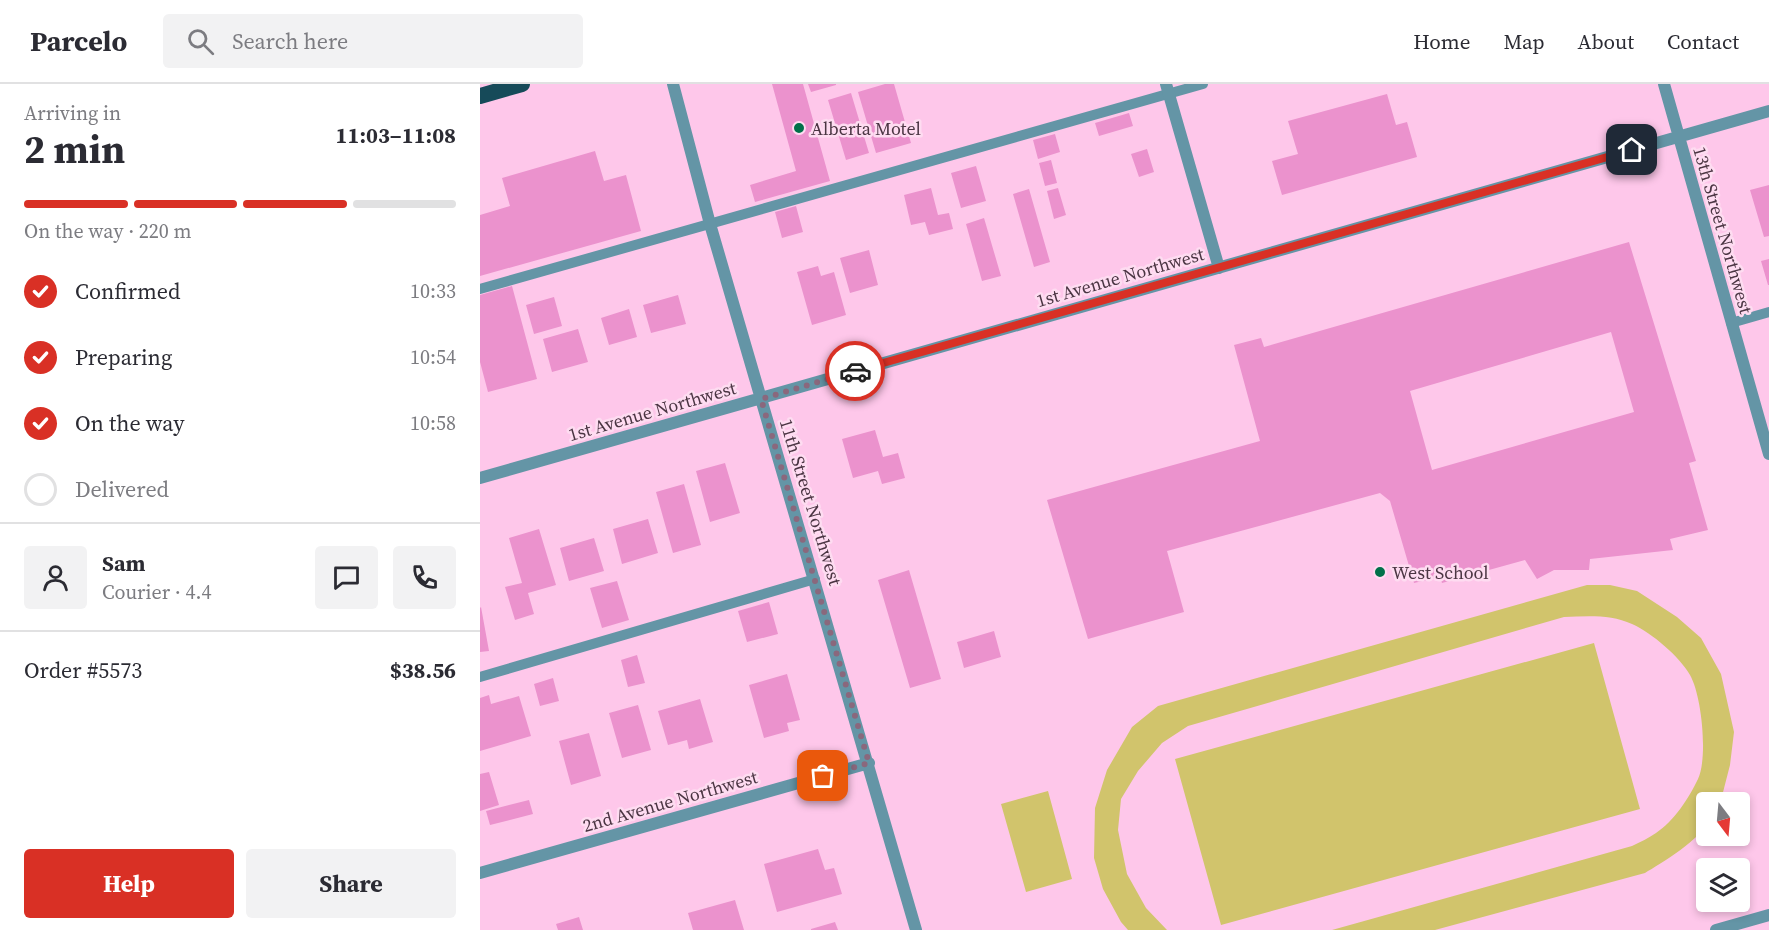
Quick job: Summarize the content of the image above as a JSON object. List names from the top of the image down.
{
  "streets": {
    "street": [
      "13th Street Northwest",
      "1st Avenue Northwest",
      "11th Street Northwest",
      "2nd Avenue Northwest"
    ]
  },
  "crossings": [
    ["13th Street Northwest", "1st Avenue Northwest"],
    ["1st Avenue Northwest", "11th Street Northwest"],
    ["11th Street Northwest", "2nd Avenue Northwest"]
  ],
  "places": ["Alberta Motel", "West School"],
  "north": "bottom",
  "page": {
    "header": "Parcelo",
    "search": "Search here",
    "nav": [
      "Home",
      "Map",
      "About",
      "Contact"
    ],
    "heading": ["2 min", "Arriving in", "11:03–11:08"],
    "panel": [
      "Sam",
      "Courier · 4.4",
      "Order #5573",
      "$38.56"
    ],
    "bar": "On the way · 220 m",
    "list": [
      ["Confirmed", "10:33"],
      ["Preparing", "10:54"],
      ["On the way", "10:58"],
      "Delivered"
    ],
    "buttons": ["Help", "Share"]
  }
}
